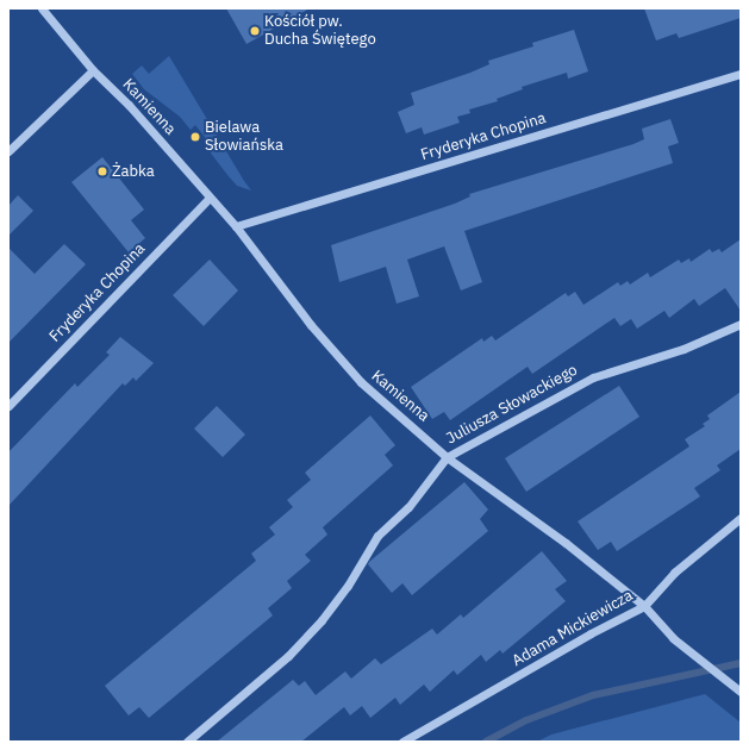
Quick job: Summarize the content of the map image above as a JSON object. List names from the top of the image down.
{
  "streets": {
    "street": [
      "Kamienna",
      "Fryderyka Chopina",
      "Juliusza Słowackiego",
      "Adama Mickiewicza"
    ]
  },
  "crossings": [
    ["Kamienna", "Fryderyka Chopina"],
    ["Kamienna", "Juliusza Słowackiego"],
    ["Kamienna", "Adama Mickiewicza"]
  ],
  "places": ["Kościół pw. Ducha Świętego", "Bielawa Słowiańska", "Żabka"]
}
